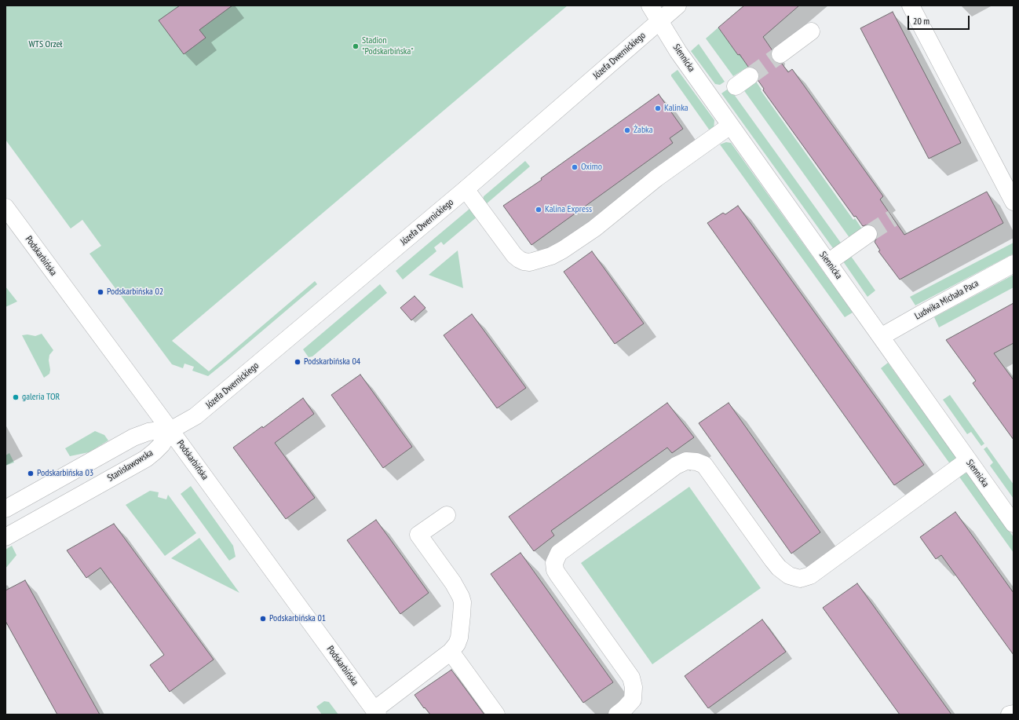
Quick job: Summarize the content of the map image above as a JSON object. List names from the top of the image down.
{
  "streets": {
    "street": [
      "Józefa Dwernickiego",
      "Siennicka",
      "Podskarbińska",
      "Ludwika Michała Paca",
      "Stanisławowska"
    ]
  },
  "crossings": [
    ["Józefa Dwernickiego", "Siennicka"],
    ["Józefa Dwernickiego", "Podskarbińska"],
    ["Józefa Dwernickiego", "Stanisławowska"],
    ["Siennicka", "Ludwika Michała Paca"],
    ["Podskarbińska", "Stanisławowska"]
  ],
  "parks": ["WTS Orzeł"],
  "places": [
    "Stadion \"Podskarbińska\"",
    "Kalinka",
    "Żabka",
    "Oximo",
    "Kalina Express",
    "Podskarbińska 02",
    "Podskarbińska 04",
    "galeria TOR",
    "Podskarbińska 03",
    "Podskarbińska 01"
  ],
  "scale_bar": "20 m"
}
